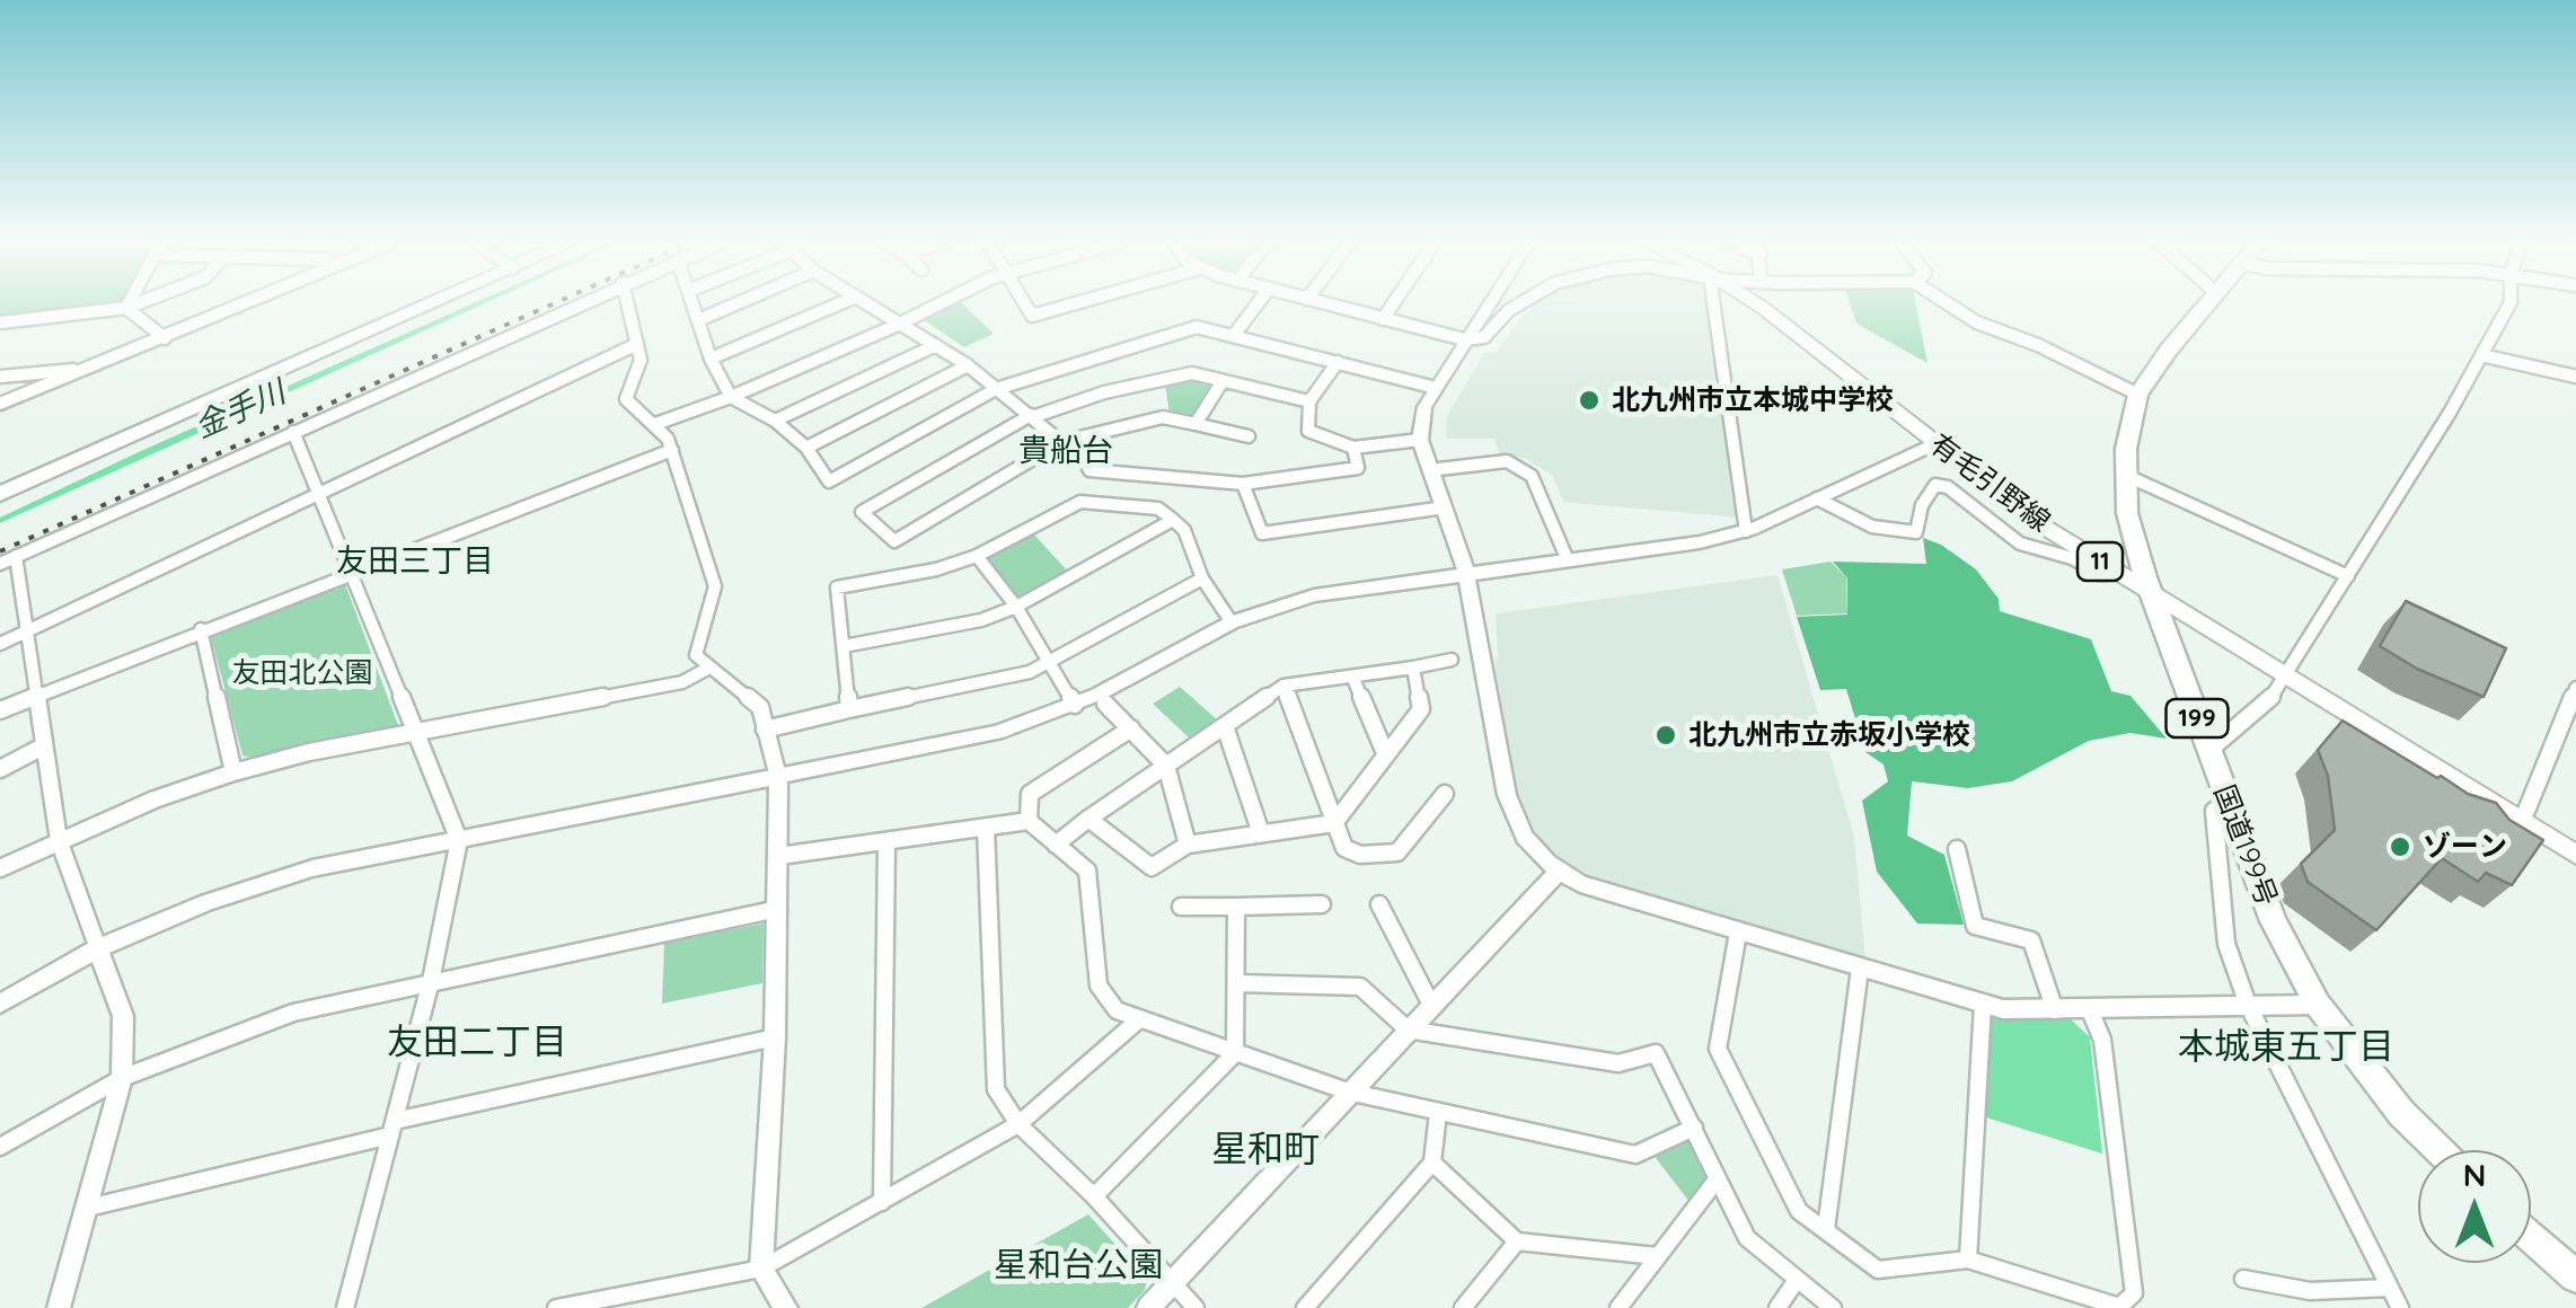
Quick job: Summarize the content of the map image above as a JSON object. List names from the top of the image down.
{
  "streets": {
    "highway": ["199", "国道199号"],
    "main road": ["有毛引野線", "11"]
  },
  "crossings": [
    ["有毛引野線", "国道199号"]
  ],
  "districts": [
    "貴船台",
    "友田三丁目",
    "友田二丁目",
    "本城東五丁目",
    "星和町"
  ],
  "water": ["金手川"],
  "parks": ["友田北公園", "星和台公園"],
  "places": ["北九州市立本城中学校", "北九州市立赤坂小学校", "ゾーン"],
  "north": "top"
}
